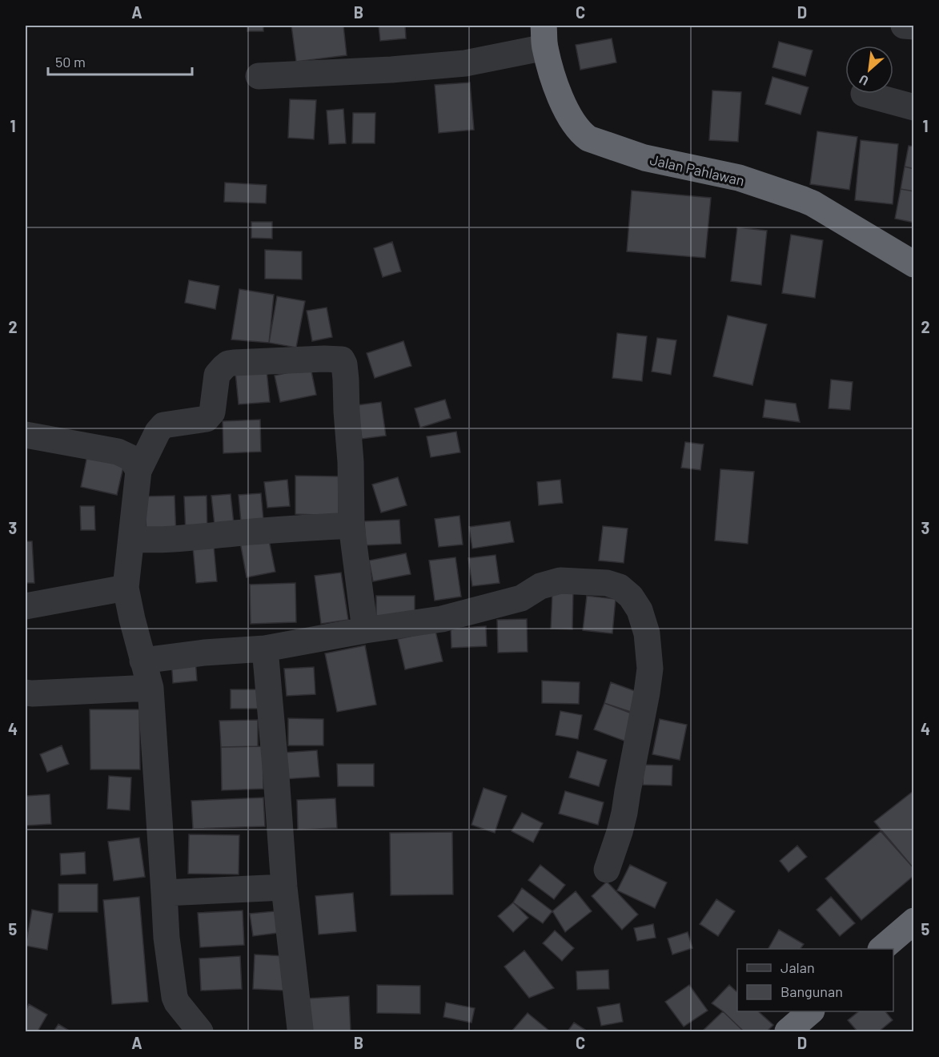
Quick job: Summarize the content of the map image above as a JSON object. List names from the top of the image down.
{
  "streets": {
    "highway": ["Jalan Pahlawan"]
  },
  "legend": ["Jalan", "Bangunan"],
  "scale_bar": "50 m",
  "north": "bottom left",
  "grid": {
    "columns": [
      "A",
      "B",
      "C",
      "D"
    ],
    "rows": [
      "1",
      "2",
      "3",
      "4",
      "5"
    ]
  }
}
